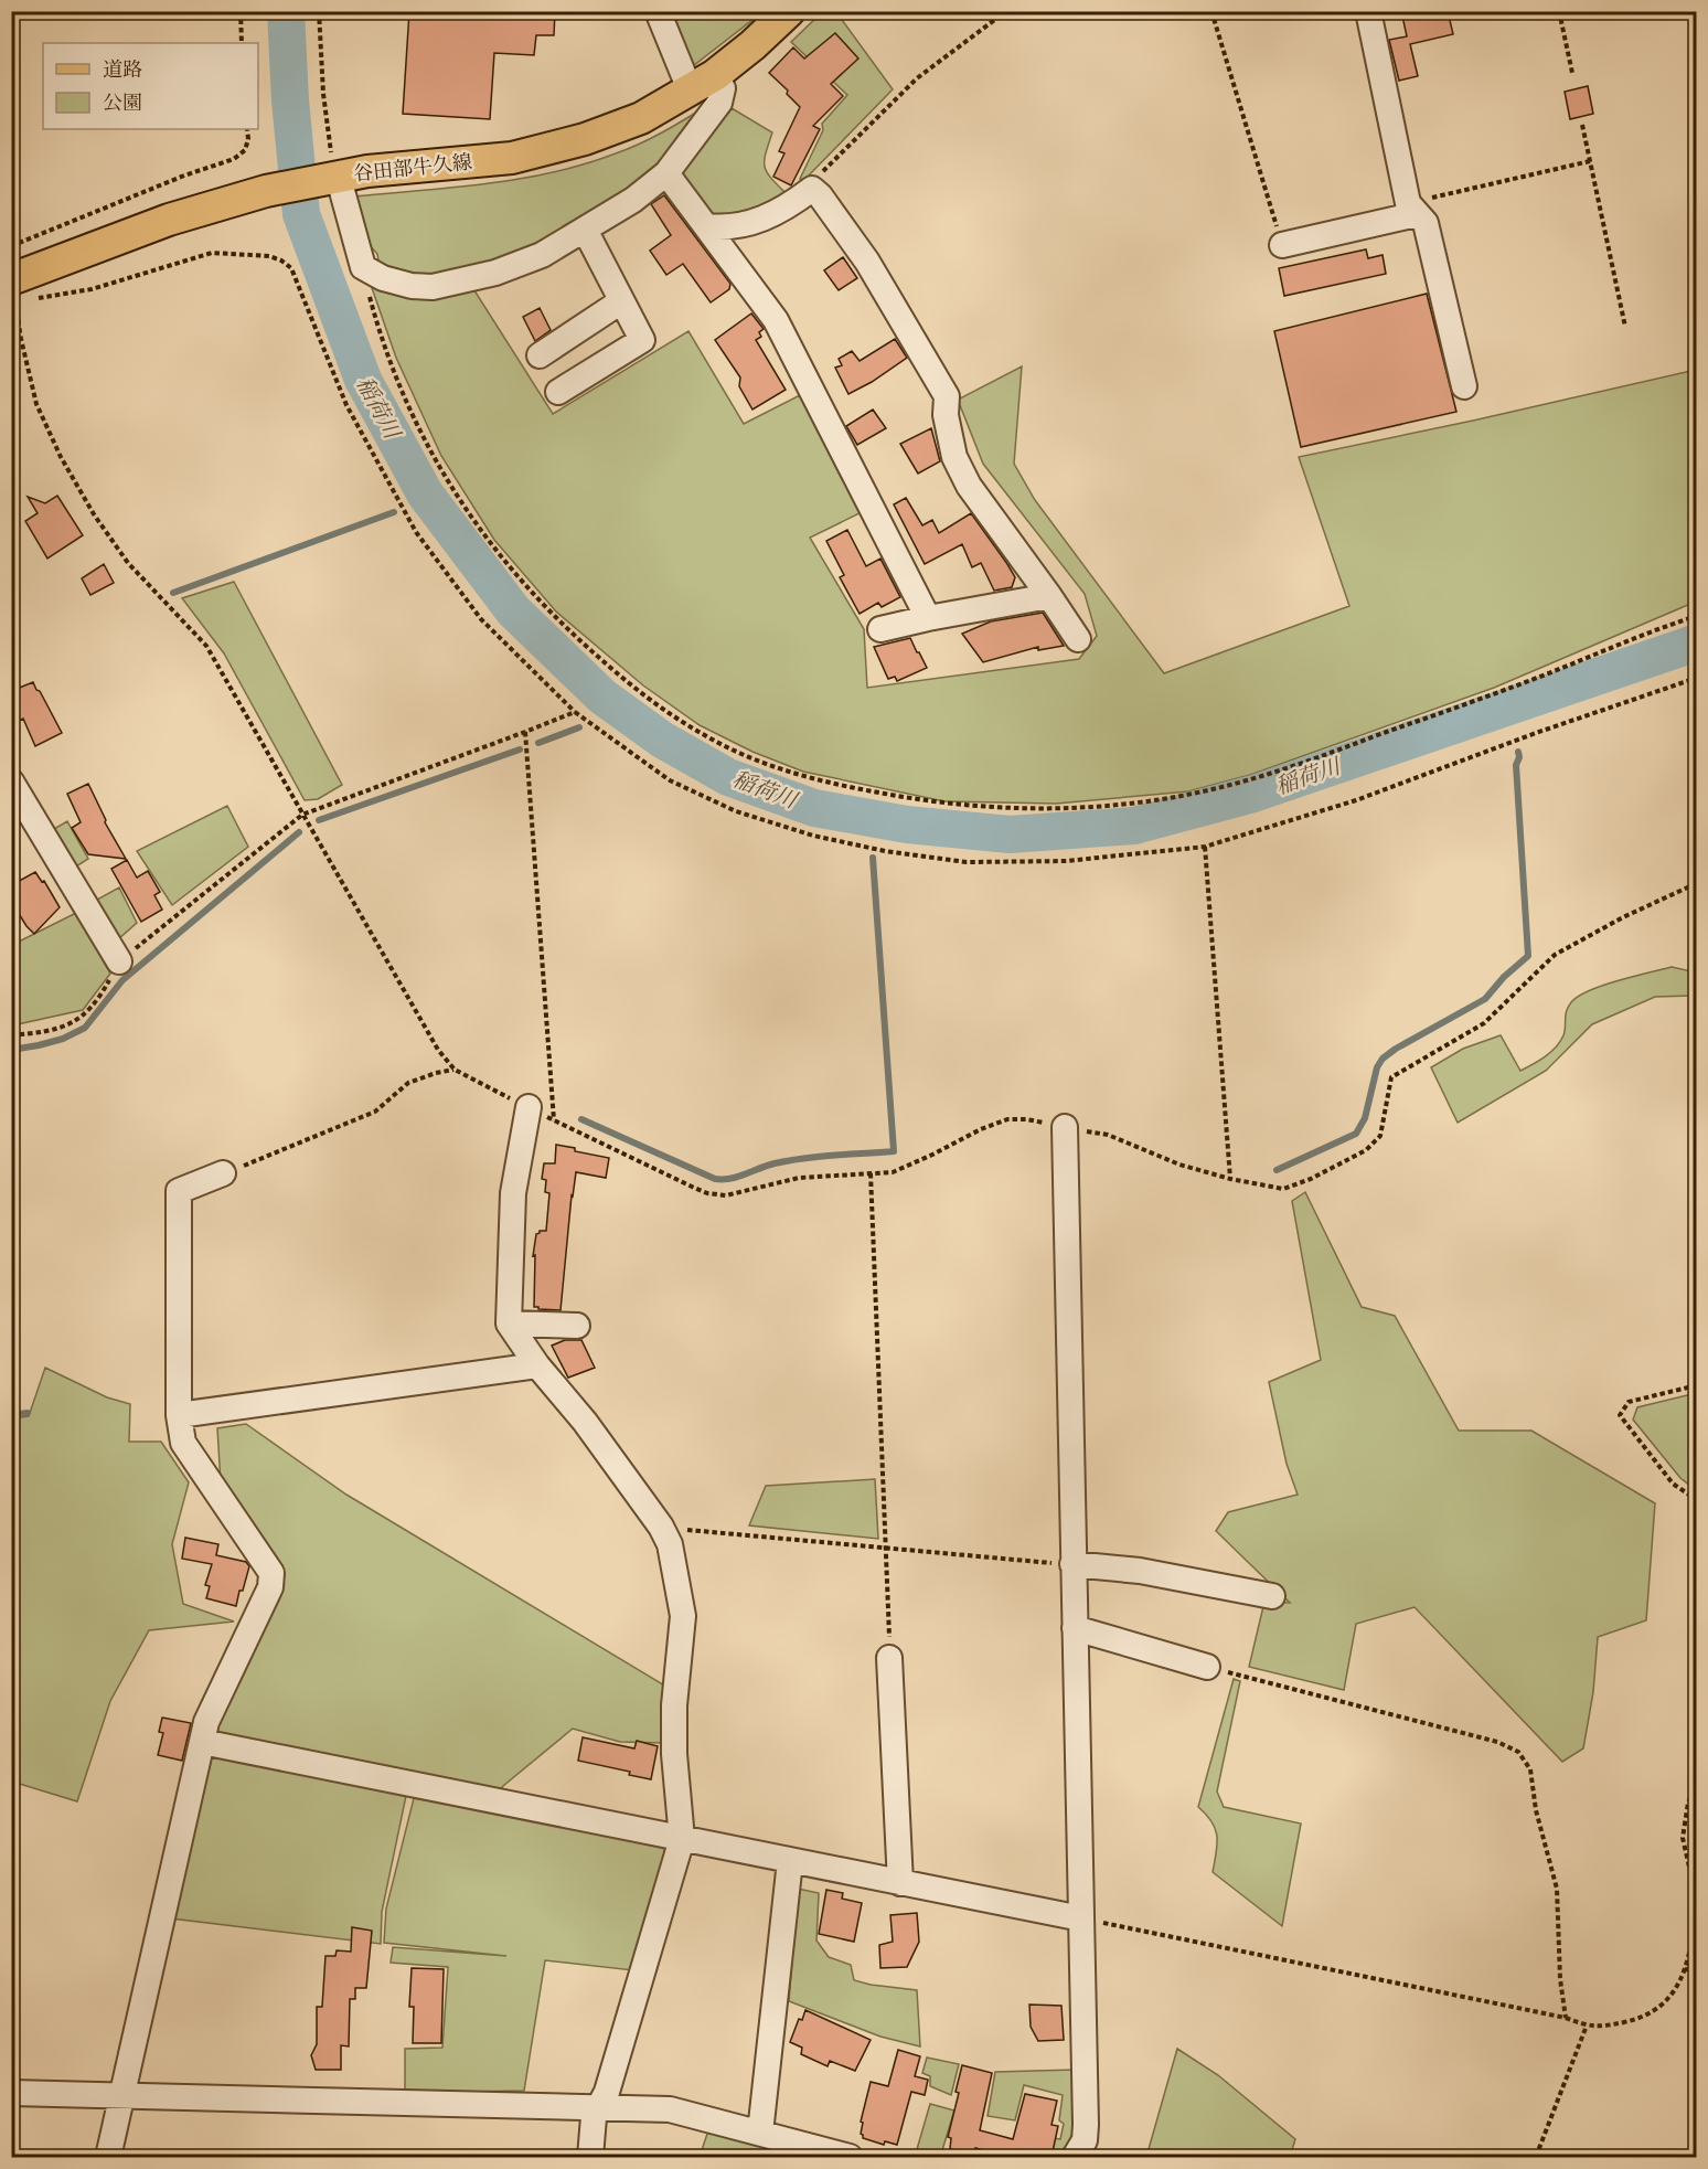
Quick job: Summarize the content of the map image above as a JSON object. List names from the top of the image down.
{
  "streets": {
    "main road": ["谷田部牛久線"]
  },
  "water": ["稲荷川"],
  "legend": ["道路", "公園"]
}
